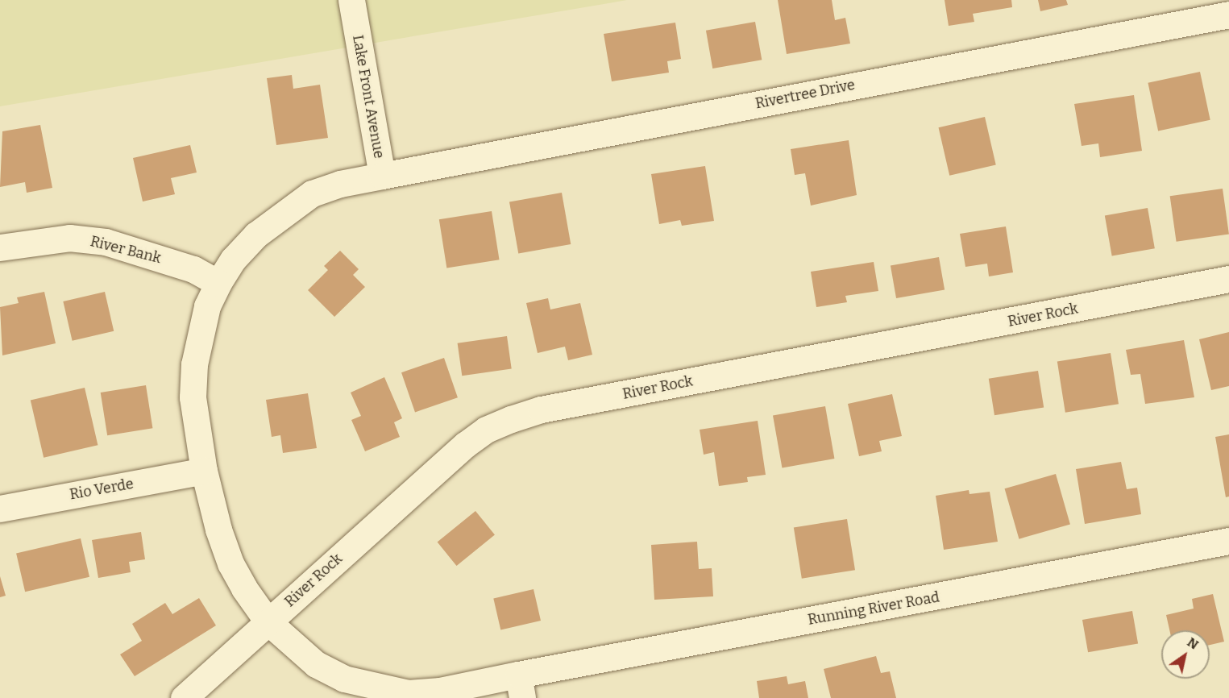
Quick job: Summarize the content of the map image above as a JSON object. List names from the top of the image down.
{
  "streets": {
    "street": [
      "Rivertree Drive",
      "Lake Front Avenue",
      "River Bank",
      "River Rock",
      "Rio Verde",
      "Running River Road"
    ]
  },
  "crossings": [
    ["Rivertree Drive", "Lake Front Avenue"],
    ["Lake Front Avenue", "River Bank"],
    ["Lake Front Avenue", "River Rock"],
    ["Lake Front Avenue", "Rio Verde"],
    ["Lake Front Avenue", "Running River Road"]
  ],
  "north": "top right"
}
